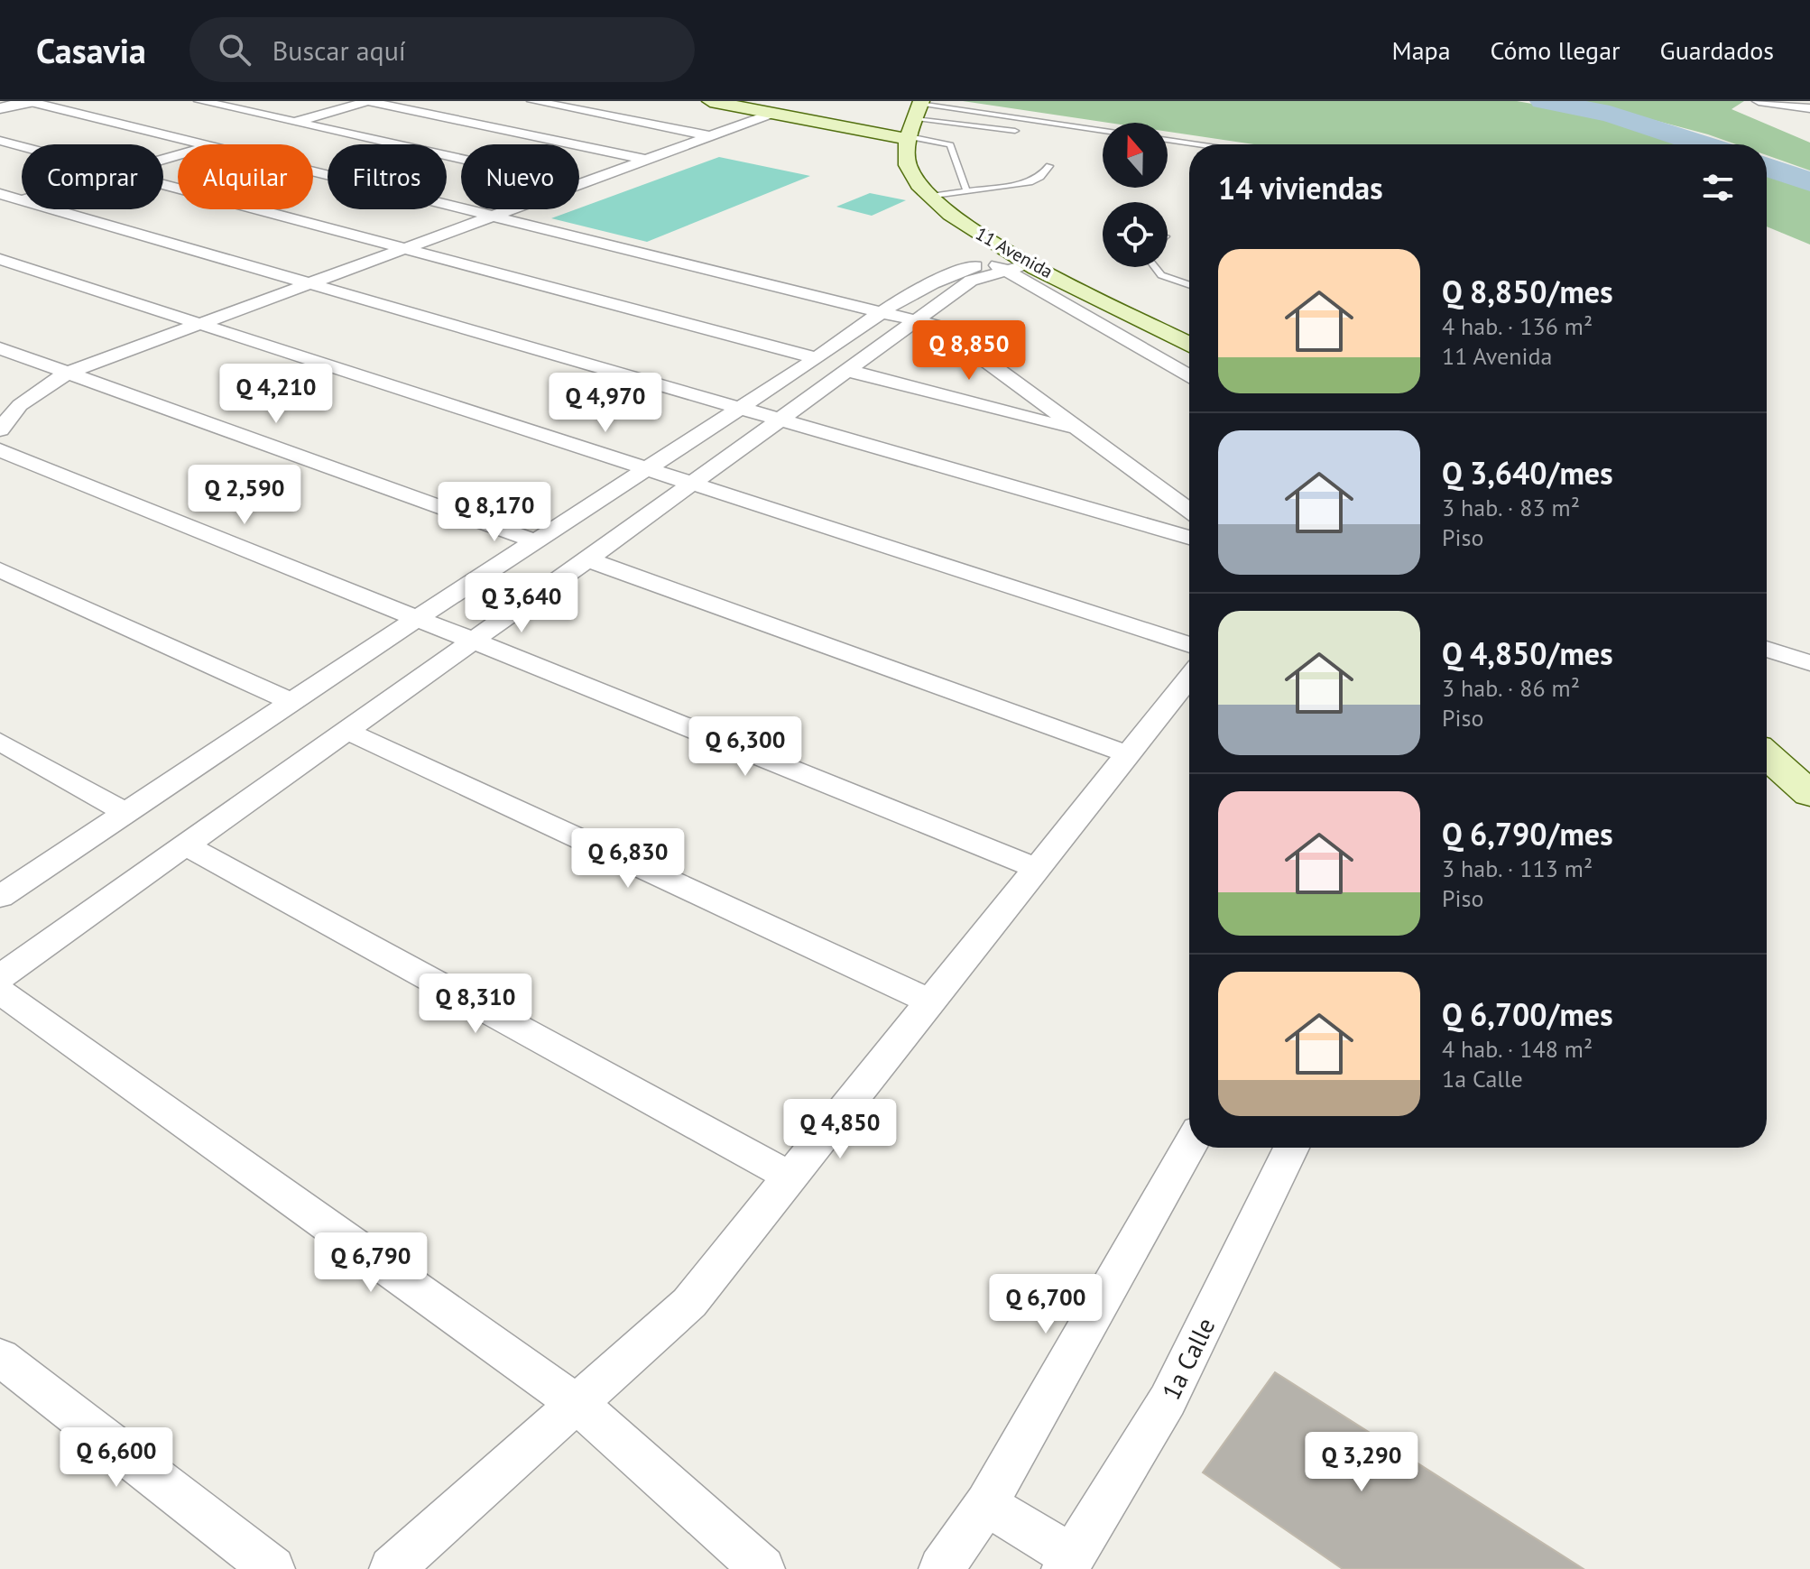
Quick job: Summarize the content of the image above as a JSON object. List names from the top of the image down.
{
  "streets": {
    "main road": ["11 Avenida"],
    "street": ["1a Calle"]
  },
  "north": "top",
  "page": {
    "header": "Casavia",
    "search": "Buscar aquí",
    "nav": ["Mapa", "Cómo llegar", "Guardados"],
    "chip": [
      "Comprar",
      "Alquilar",
      "Filtros",
      "Nuevo"
    ],
    "heading": "14 viviendas",
    "list": [
      {
        "name": "Q 8,850/mes",
        "note": "4 hab. · 136 m² · 11 Avenida"
      },
      {
        "name": "Q 3,640/mes",
        "note": "3 hab. · 83 m² · Piso"
      },
      {
        "name": "Q 4,850/mes",
        "note": "3 hab. · 86 m² · Piso"
      },
      {
        "name": "Q 6,790/mes",
        "note": "3 hab. · 113 m² · Piso"
      },
      {
        "name": "Q 6,700/mes",
        "note": "4 hab. · 148 m² · 1a Calle"
      }
    ],
    "price": [
      "Q 8,850",
      "Q 4,210",
      "Q 4,970",
      "Q 2,590",
      "Q 8,170",
      "Q 3,640",
      "Q 6,300",
      "Q 6,830",
      "Q 8,310",
      "Q 4,850",
      "Q 6,790",
      "Q 6,700",
      "Q 6,600",
      "Q 3,290"
    ]
  }
}
